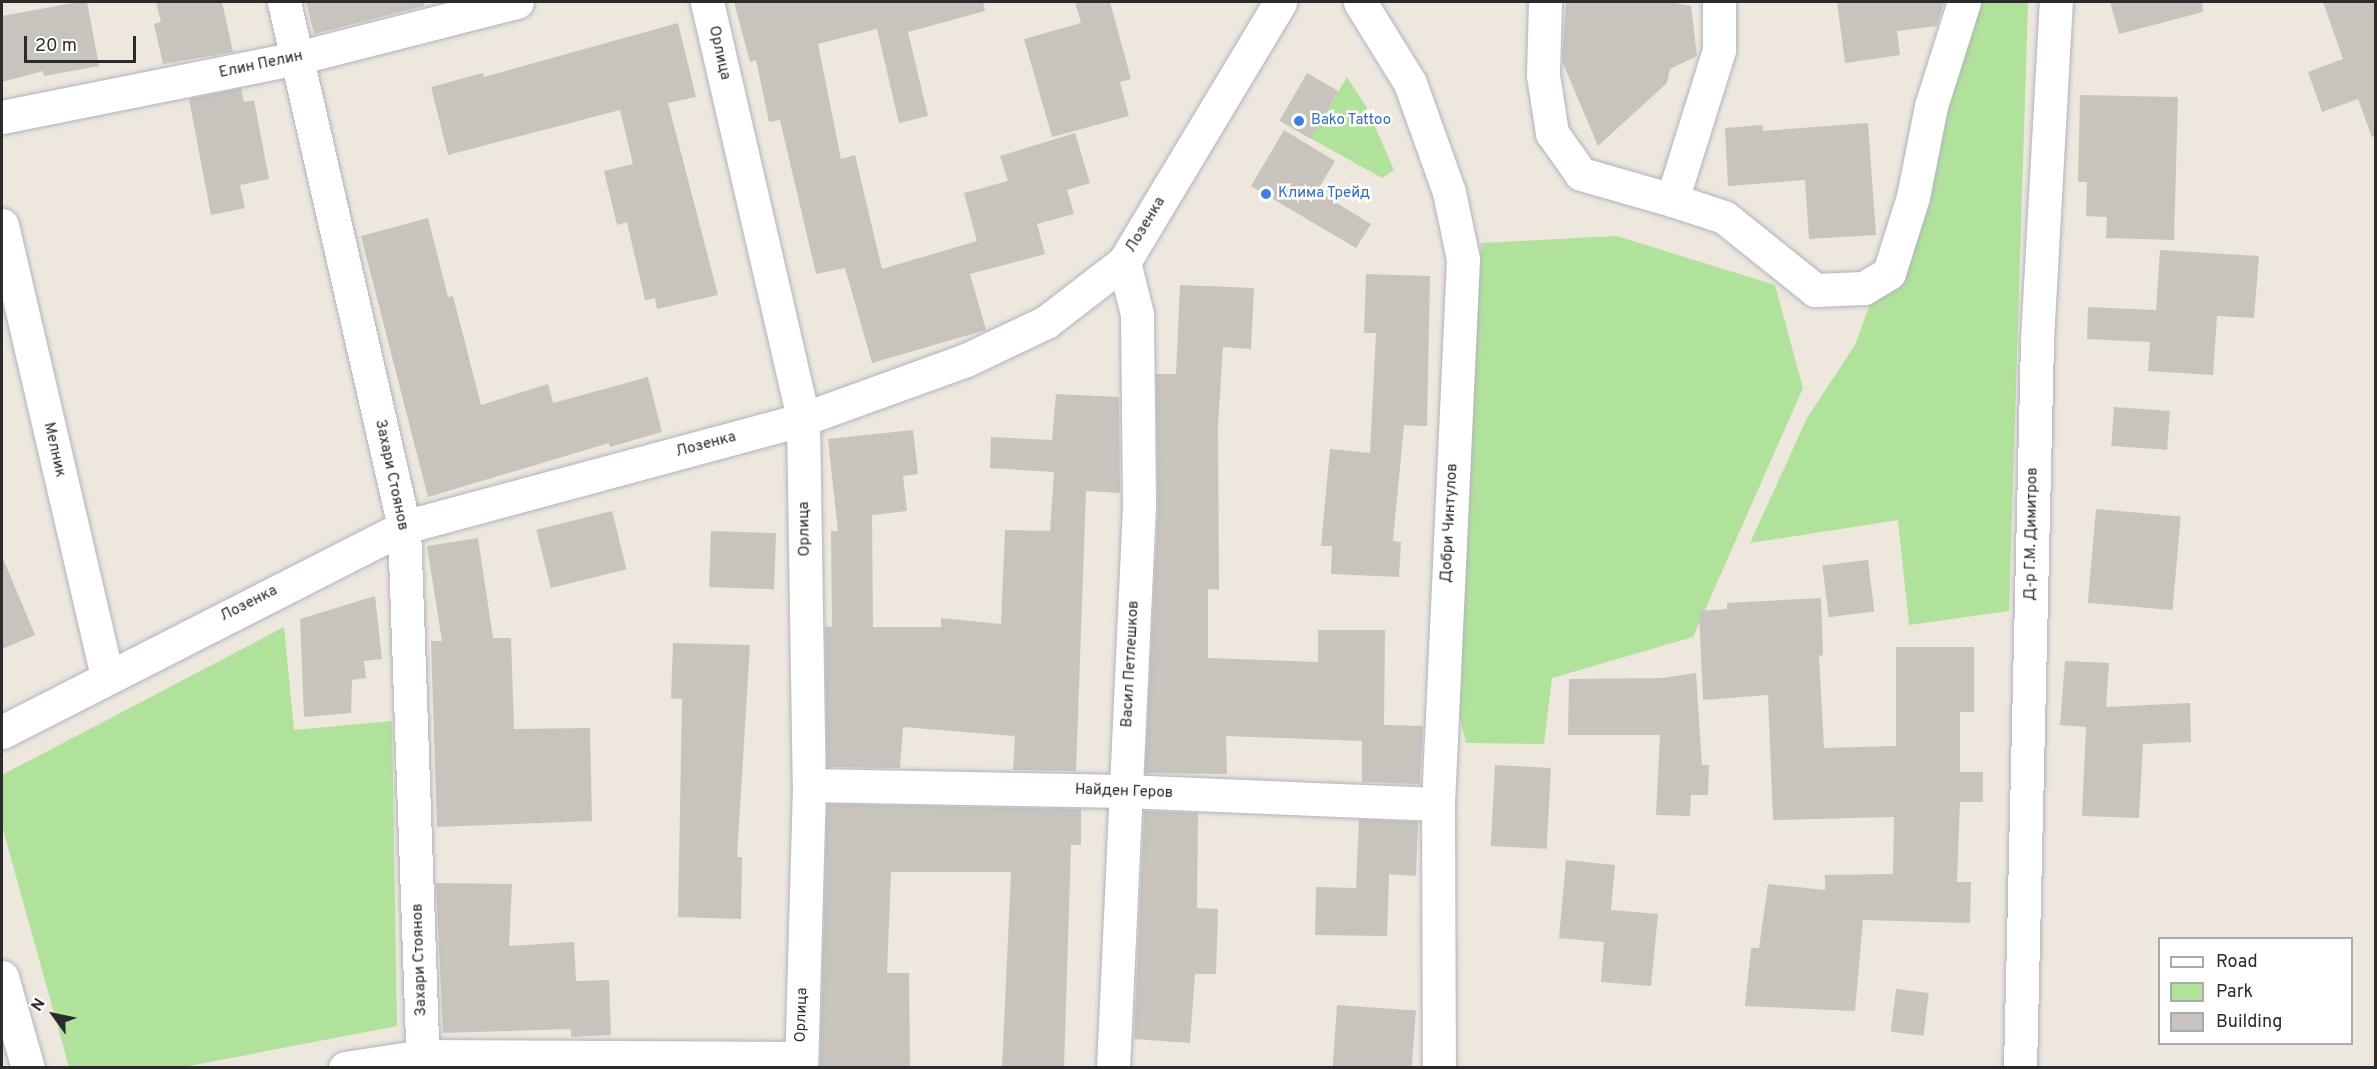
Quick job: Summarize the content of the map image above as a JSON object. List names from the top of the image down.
{
  "streets": {
    "street": [
      "Орлица",
      "Елин Пелин",
      "Лозенка",
      "Мелник",
      "Захари Стоянов",
      "Добри Чинтулов",
      "Д-р Г.М. Димитров",
      "Васил Петлешков",
      "Найден Геров"
    ]
  },
  "crossings": [
    ["Орлица", "Лозенка"],
    ["Орлица", "Найден Геров"],
    ["Елин Пелин", "Захари Стоянов"],
    ["Лозенка", "Мелник"],
    ["Лозенка", "Захари Стоянов"],
    ["Лозенка", "Васил Петлешков"],
    ["Добри Чинтулов", "Найден Геров"],
    ["Васил Петлешков", "Найден Геров"]
  ],
  "places": ["Bako Tattoo", "Клима Трейд"],
  "legend": ["Road", "Park", "Building"],
  "scale_bar": "20 m",
  "north": "top left"
}
